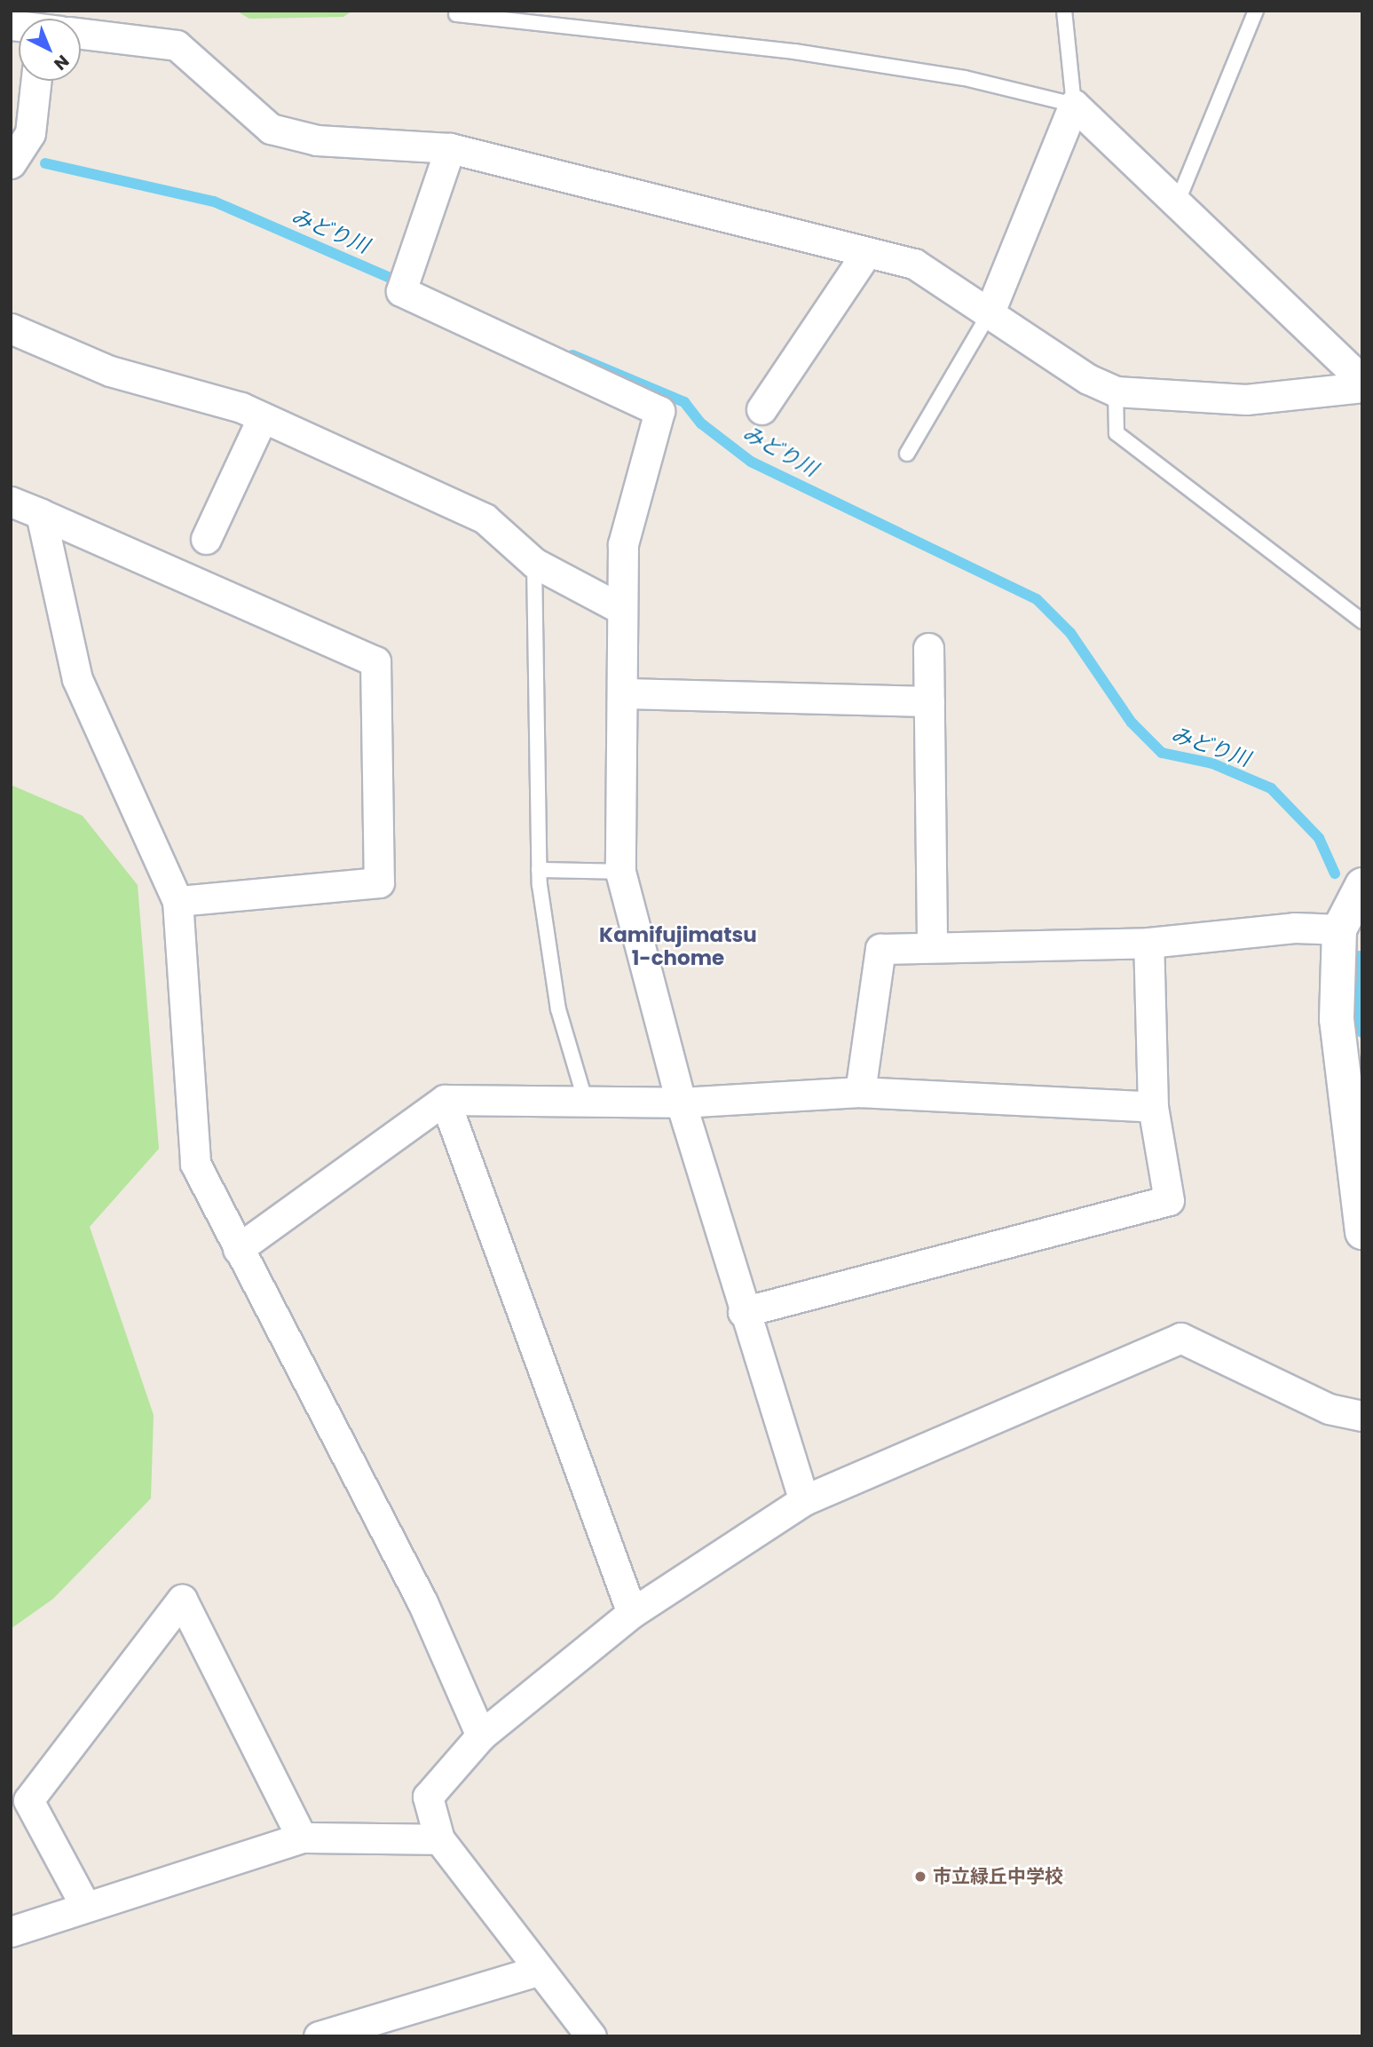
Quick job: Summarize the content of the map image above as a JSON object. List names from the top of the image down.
{
  "districts": ["Kamifujimatsu 1-chome"],
  "water": ["みどり川"],
  "places": ["市立緑丘中学校"],
  "north": "bottom right"
}
